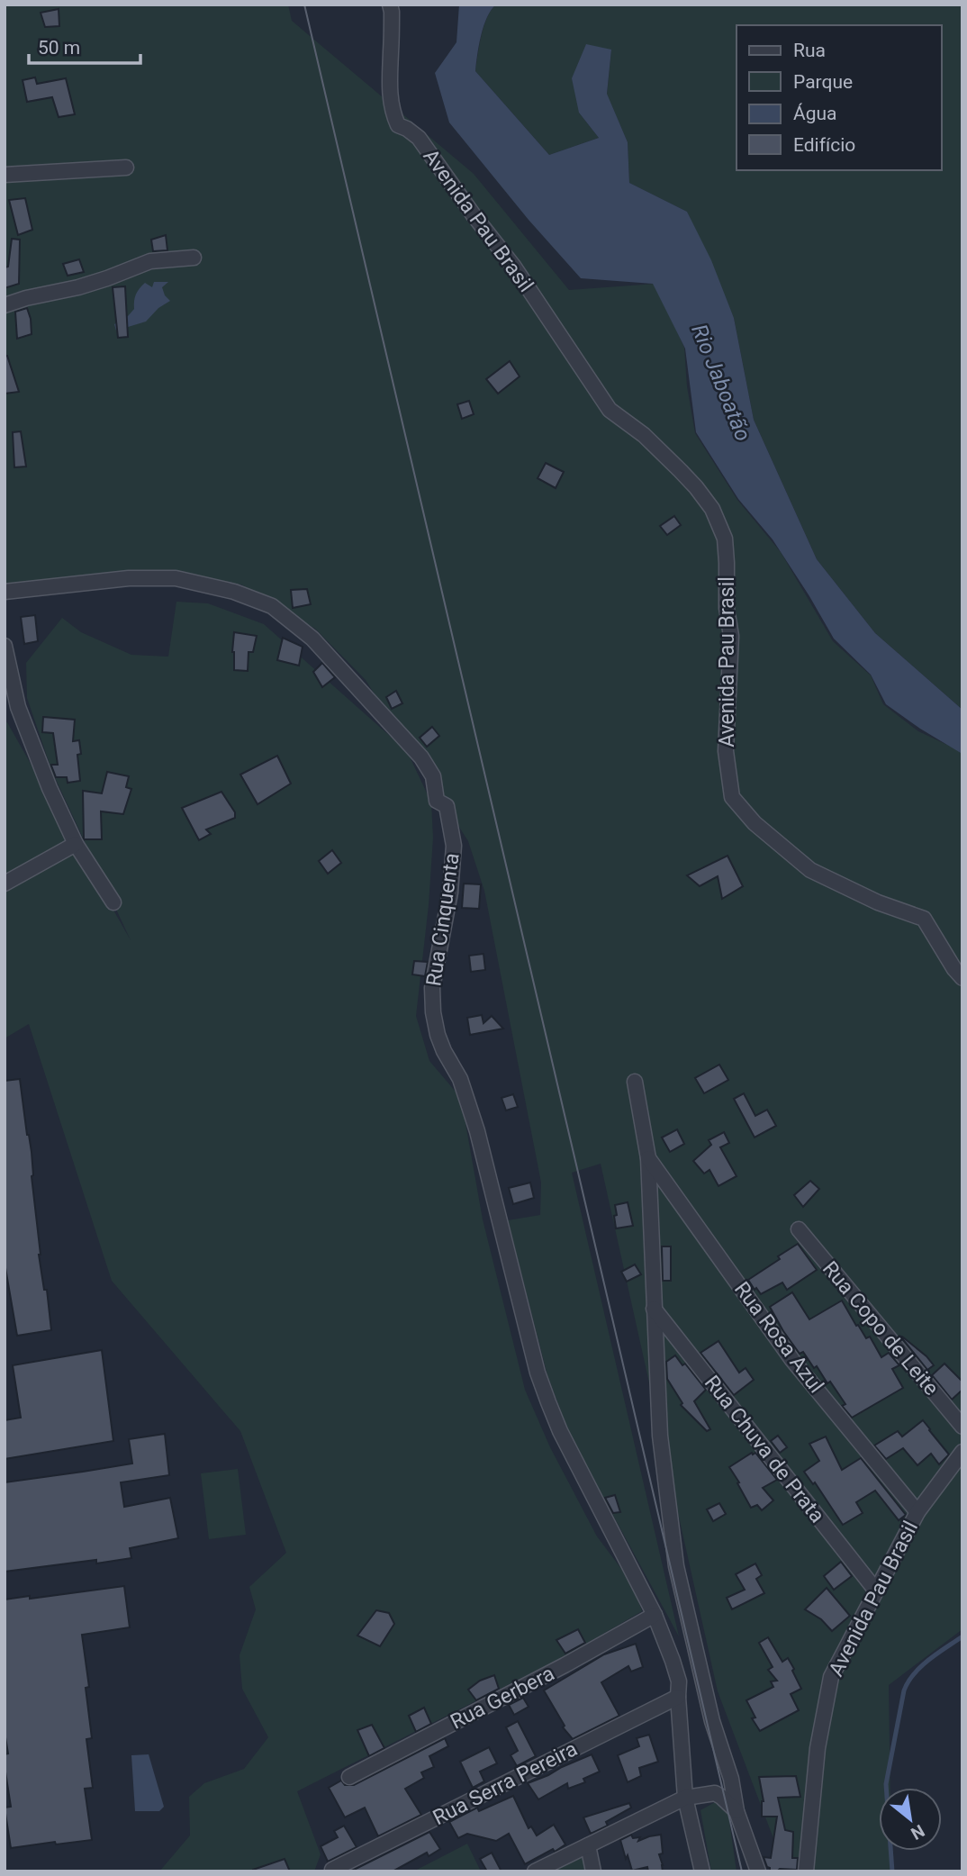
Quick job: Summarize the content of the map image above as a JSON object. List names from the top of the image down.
{
  "streets": {
    "street": [
      "Avenida Pau Brasil",
      "Rua Cinquenta",
      "Rua Copo de Leite",
      "Rua Rosa Azul",
      "Rua Chuva de Prata",
      "Rua Gerbera",
      "Rua Serra Pereira"
    ]
  },
  "crossings": [
    ["Avenida Pau Brasil", "Rua Rosa Azul"],
    ["Avenida Pau Brasil", "Rua Chuva de Prata"],
    ["Rua Cinquenta", "Rua Gerbera"],
    ["Rua Cinquenta", "Rua Serra Pereira"]
  ],
  "water": ["Rio Jaboatão"],
  "legend": [
    "Rua",
    "Parque",
    "Água",
    "Edifício"
  ],
  "scale_bar": "50 m",
  "north": "bottom right"
}
